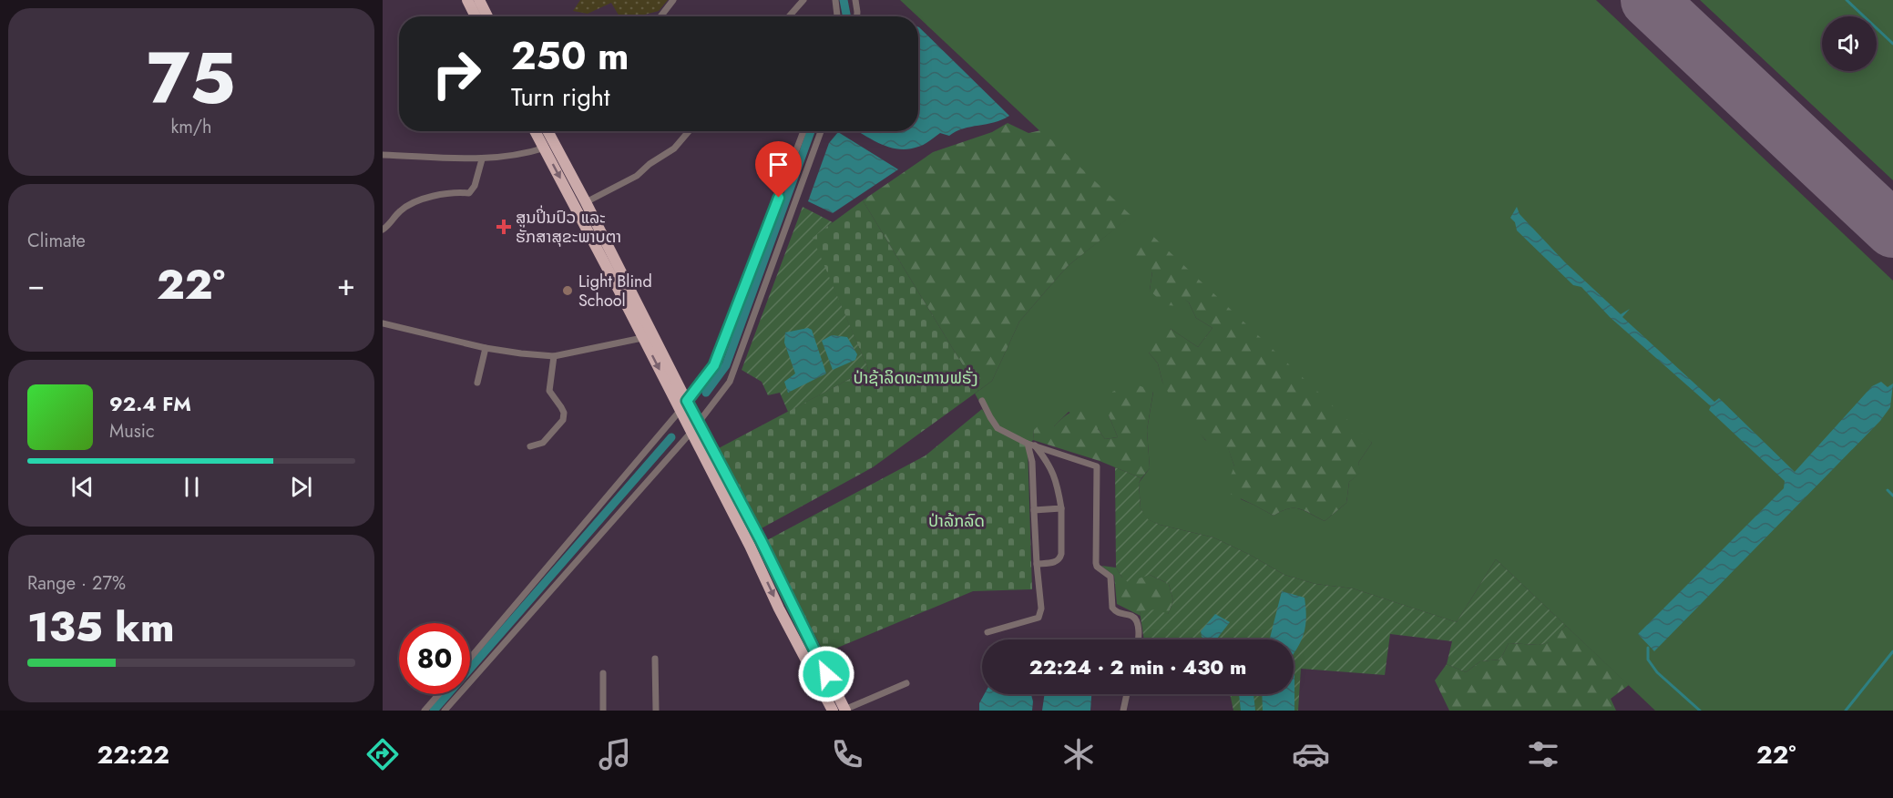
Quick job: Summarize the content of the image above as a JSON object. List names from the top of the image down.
{
  "parks": ["ປ່າຊ້າລິດທະຫານຟຣັ່ງ", "ປ່າລ້ກລົດ"],
  "places": {
    "health": ["ສູນປິ່ນປົວ ແລະ ຮັກສາສຸຂະພາບຕາ"],
    "other": ["Light Blind School"]
  },
  "page": {
    "tile": [
      ["75", "km/h"],
      "Climate",
      ["Range · 27%", "135 km"]
    ],
    "turn": ["250 m", "Turn right"],
    "heat": ["−", "22°", "+"],
    "song": ["92.4 FM", "Music"],
    "limit": "80",
    "trip": "22:24 · 2 min · 430 m",
    "tabs": ["22:22", "22°"]
  }
}
